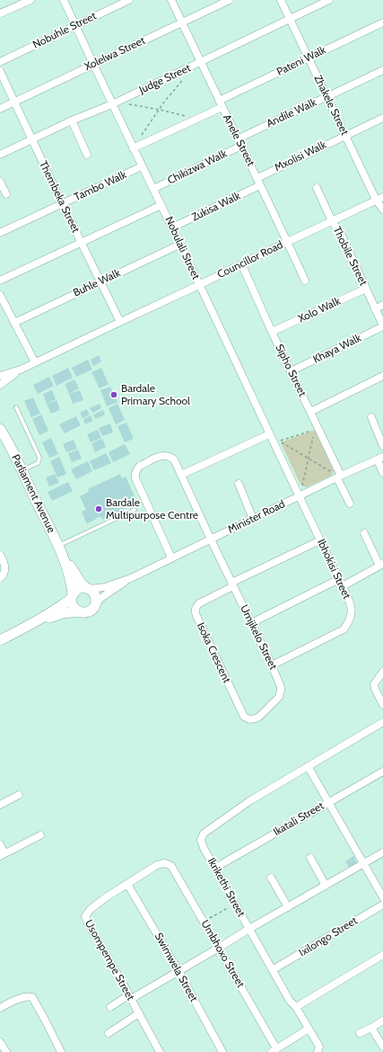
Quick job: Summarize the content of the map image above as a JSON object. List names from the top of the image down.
{
  "streets": {
    "street": [
      "Nobuhle Street",
      "Xolelwa Street",
      "Pateni Walk",
      "Judge Street",
      "Zhakele Street",
      "Andile Walk",
      "Anele Street",
      "Mxolisi Walk",
      "Chikizwa Walk",
      "Tambo Walk",
      "Thembeka Street",
      "Zukisa Walk",
      "Nobulali Street",
      "Thobile Street",
      "Councillor Road",
      "Buhle Walk",
      "Xolo Walk",
      "Khaya Walk",
      "Sipho Street",
      "Parliament Avenue",
      "Minister Road",
      "Ibhokisi Street",
      "Umjikelo Street",
      "Isoka Crescent",
      "Ikatali Street",
      "Ikrikethi Street",
      "Ixilongo Street",
      "Umbhoxo Street",
      "Usompempe Street",
      "Swimwela Street"
    ]
  },
  "crossings": [
    ["Nobuhle Street", "Nobulali Street"],
    ["Xolelwa Street", "Anele Street"],
    ["Xolelwa Street", "Thembeka Street"],
    ["Xolelwa Street", "Nobulali Street"],
    ["Pateni Walk", "Zhakele Street"],
    ["Pateni Walk", "Anele Street"],
    ["Pateni Walk", "Nobulali Street"],
    ["Judge Street", "Zhakele Street"],
    ["Judge Street", "Anele Street"],
    ["Judge Street", "Thembeka Street"],
    ["Judge Street", "Nobulali Street"],
    ["Zhakele Street", "Andile Walk"],
    ["Zhakele Street", "Mxolisi Walk"],
    ["Zhakele Street", "Councillor Road"],
    ["Andile Walk", "Anele Street"],
    ["Andile Walk", "Chikizwa Walk"],
    ["Anele Street", "Mxolisi Walk"],
    ["Anele Street", "Chikizwa Walk"],
    ["Anele Street", "Zukisa Walk"],
    ["Anele Street", "Councillor Road"],
    ["Chikizwa Walk", "Nobulali Street"],
    ["Tambo Walk", "Thembeka Street"],
    ["Tambo Walk", "Nobulali Street"],
    ["Thembeka Street", "Councillor Road"],
    ["Thembeka Street", "Buhle Walk"],
    ["Zukisa Walk", "Nobulali Street"],
    ["Nobulali Street", "Councillor Road"],
    ["Nobulali Street", "Buhle Walk"],
    ["Nobulali Street", "Minister Road"],
    ["Nobulali Street", "Ibhokisi Street"],
    ["Thobile Street", "Councillor Road"],
    ["Thobile Street", "Xolo Walk"],
    ["Thobile Street", "Khaya Walk"],
    ["Councillor Road", "Sipho Street"],
    ["Xolo Walk", "Sipho Street"],
    ["Khaya Walk", "Sipho Street"],
    ["Sipho Street", "Minister Road"],
    ["Parliament Avenue", "Minister Road"],
    ["Minister Road", "Ibhokisi Street"],
    ["Minister Road", "Umjikelo Street"],
    ["Ibhokisi Street", "Umjikelo Street"],
    ["Umjikelo Street", "Isoka Crescent"],
    ["Ikatali Street", "Ikrikethi Street"],
    ["Ikrikethi Street", "Ixilongo Street"],
    ["Umbhoxo Street", "Usompempe Street"],
    ["Usompempe Street", "Swimwela Street"]
  ],
  "places": ["Bardale Primary School", "Bardale Multipurpose Centre"]
}
